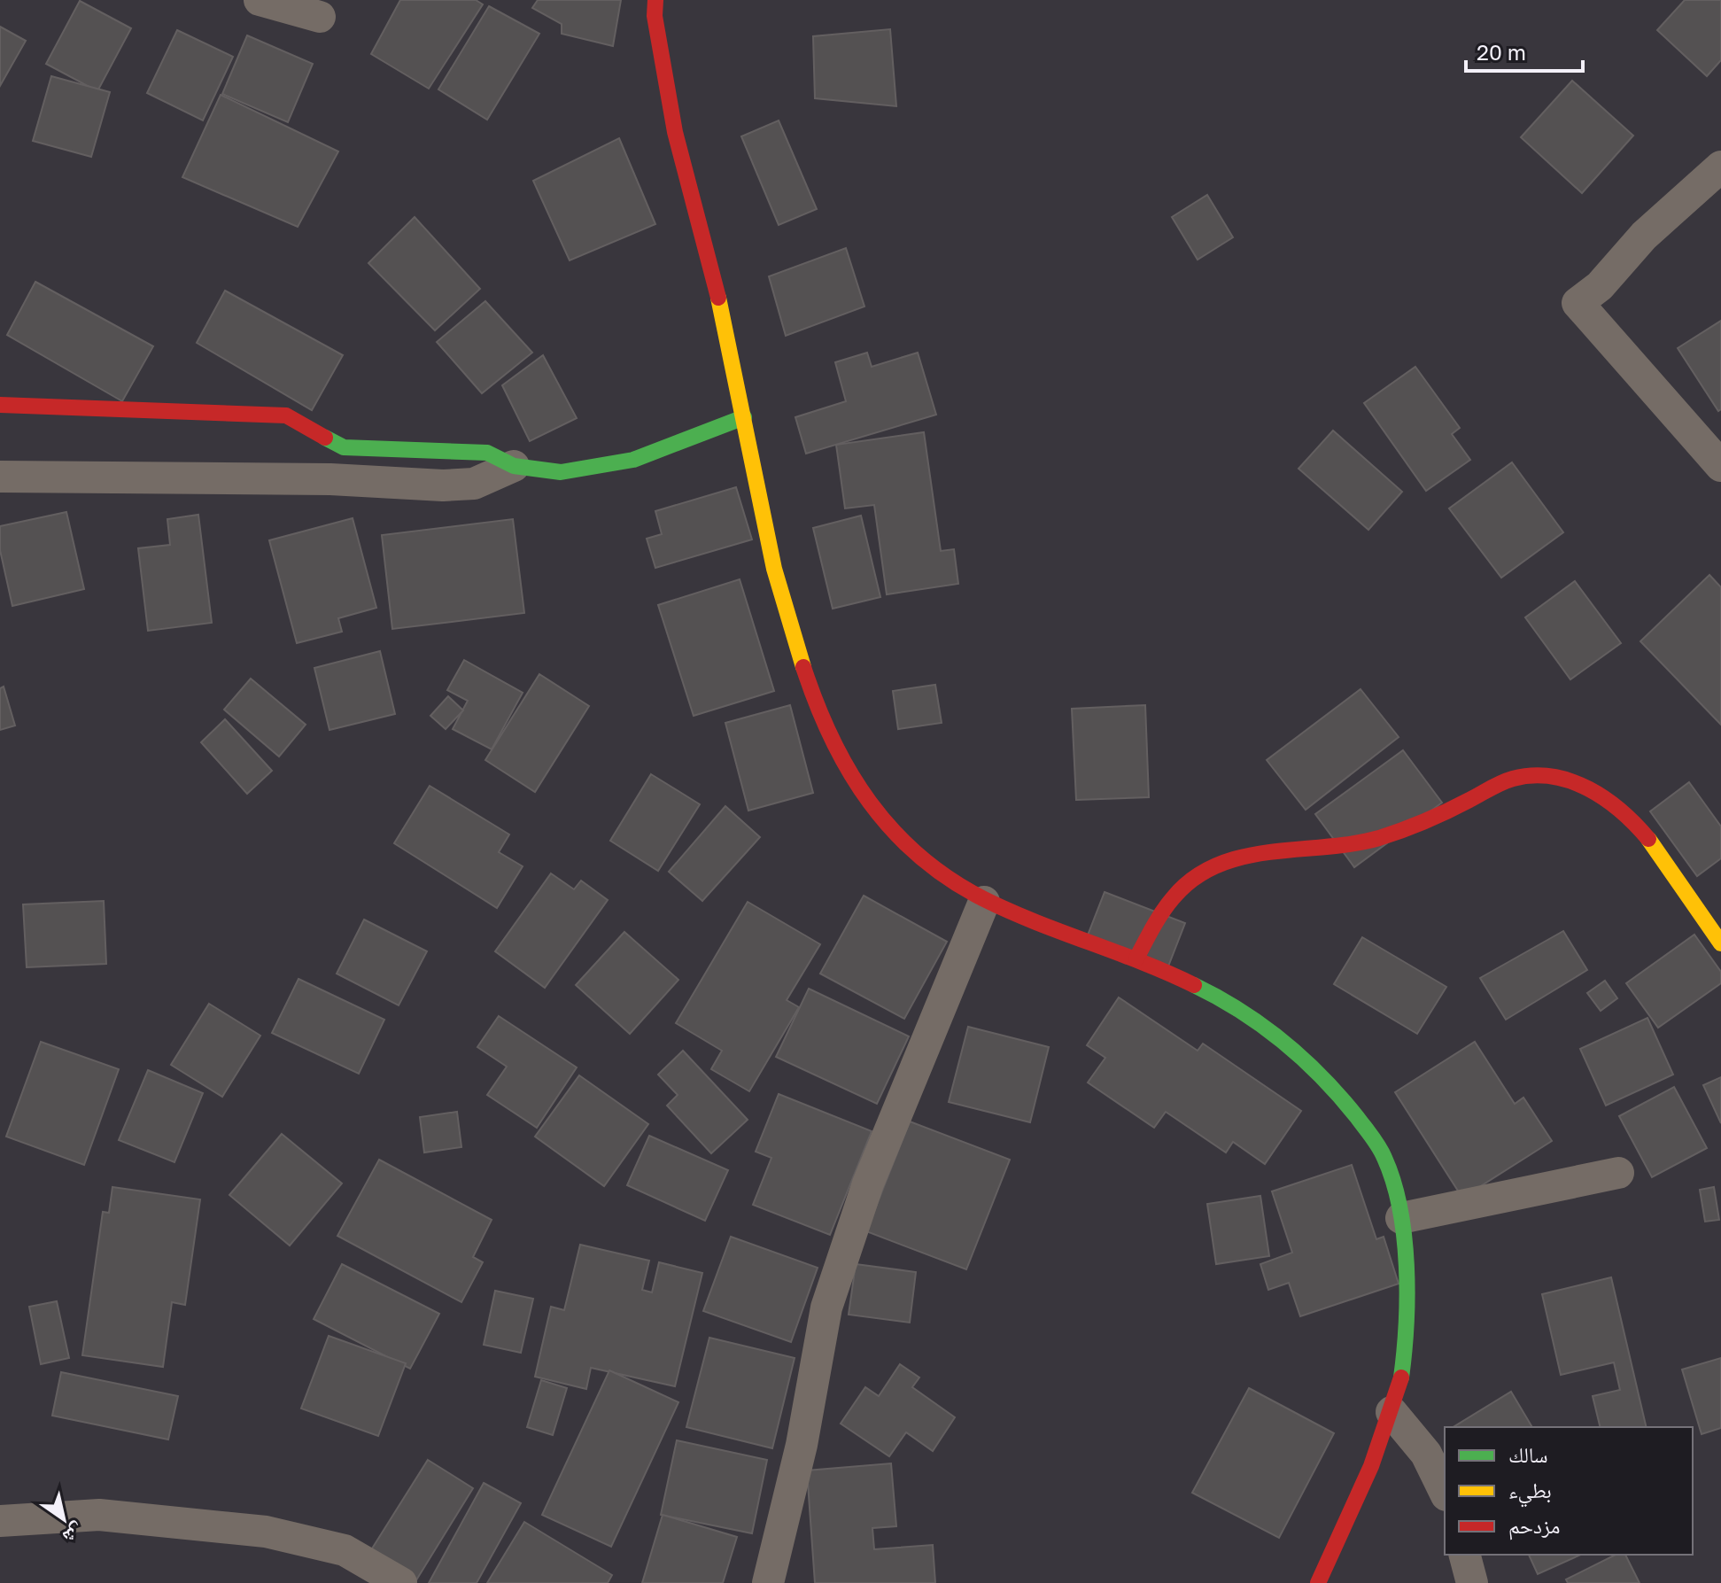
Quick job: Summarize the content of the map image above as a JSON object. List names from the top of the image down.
{
  "legend": ["سالك", "بطيء", "مزدحم"],
  "scale_bar": "20 m",
  "north": "bottom right"
}
